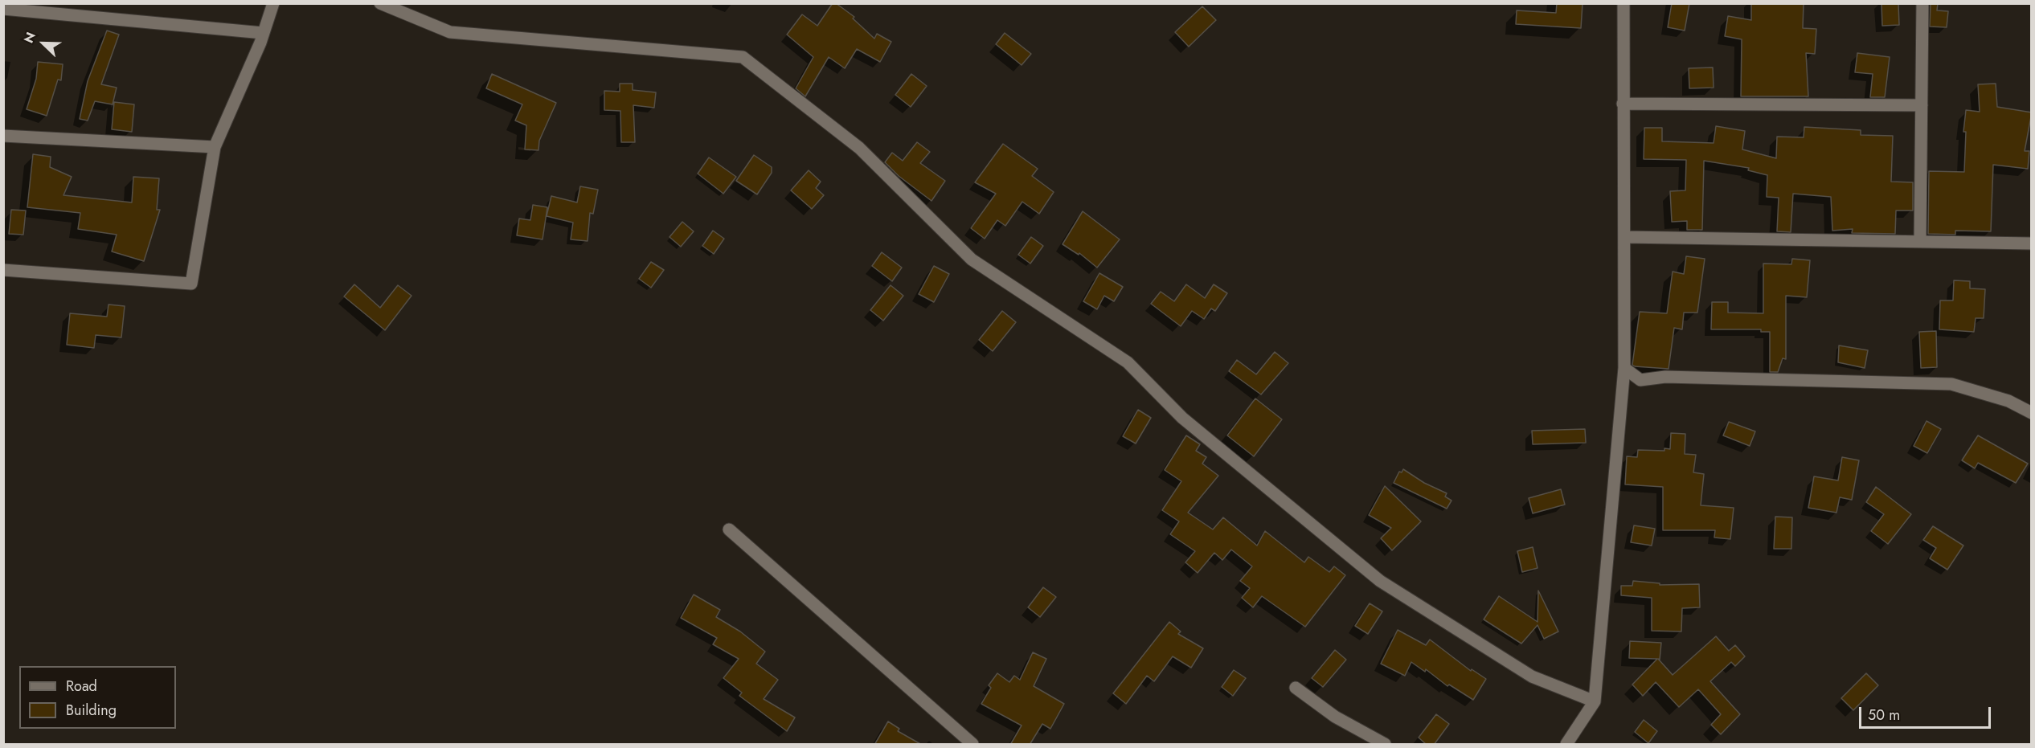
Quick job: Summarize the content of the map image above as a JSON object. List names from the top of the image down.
{
  "legend": ["Road", "Building"],
  "scale_bar": "50 m",
  "north": "top left"
}
